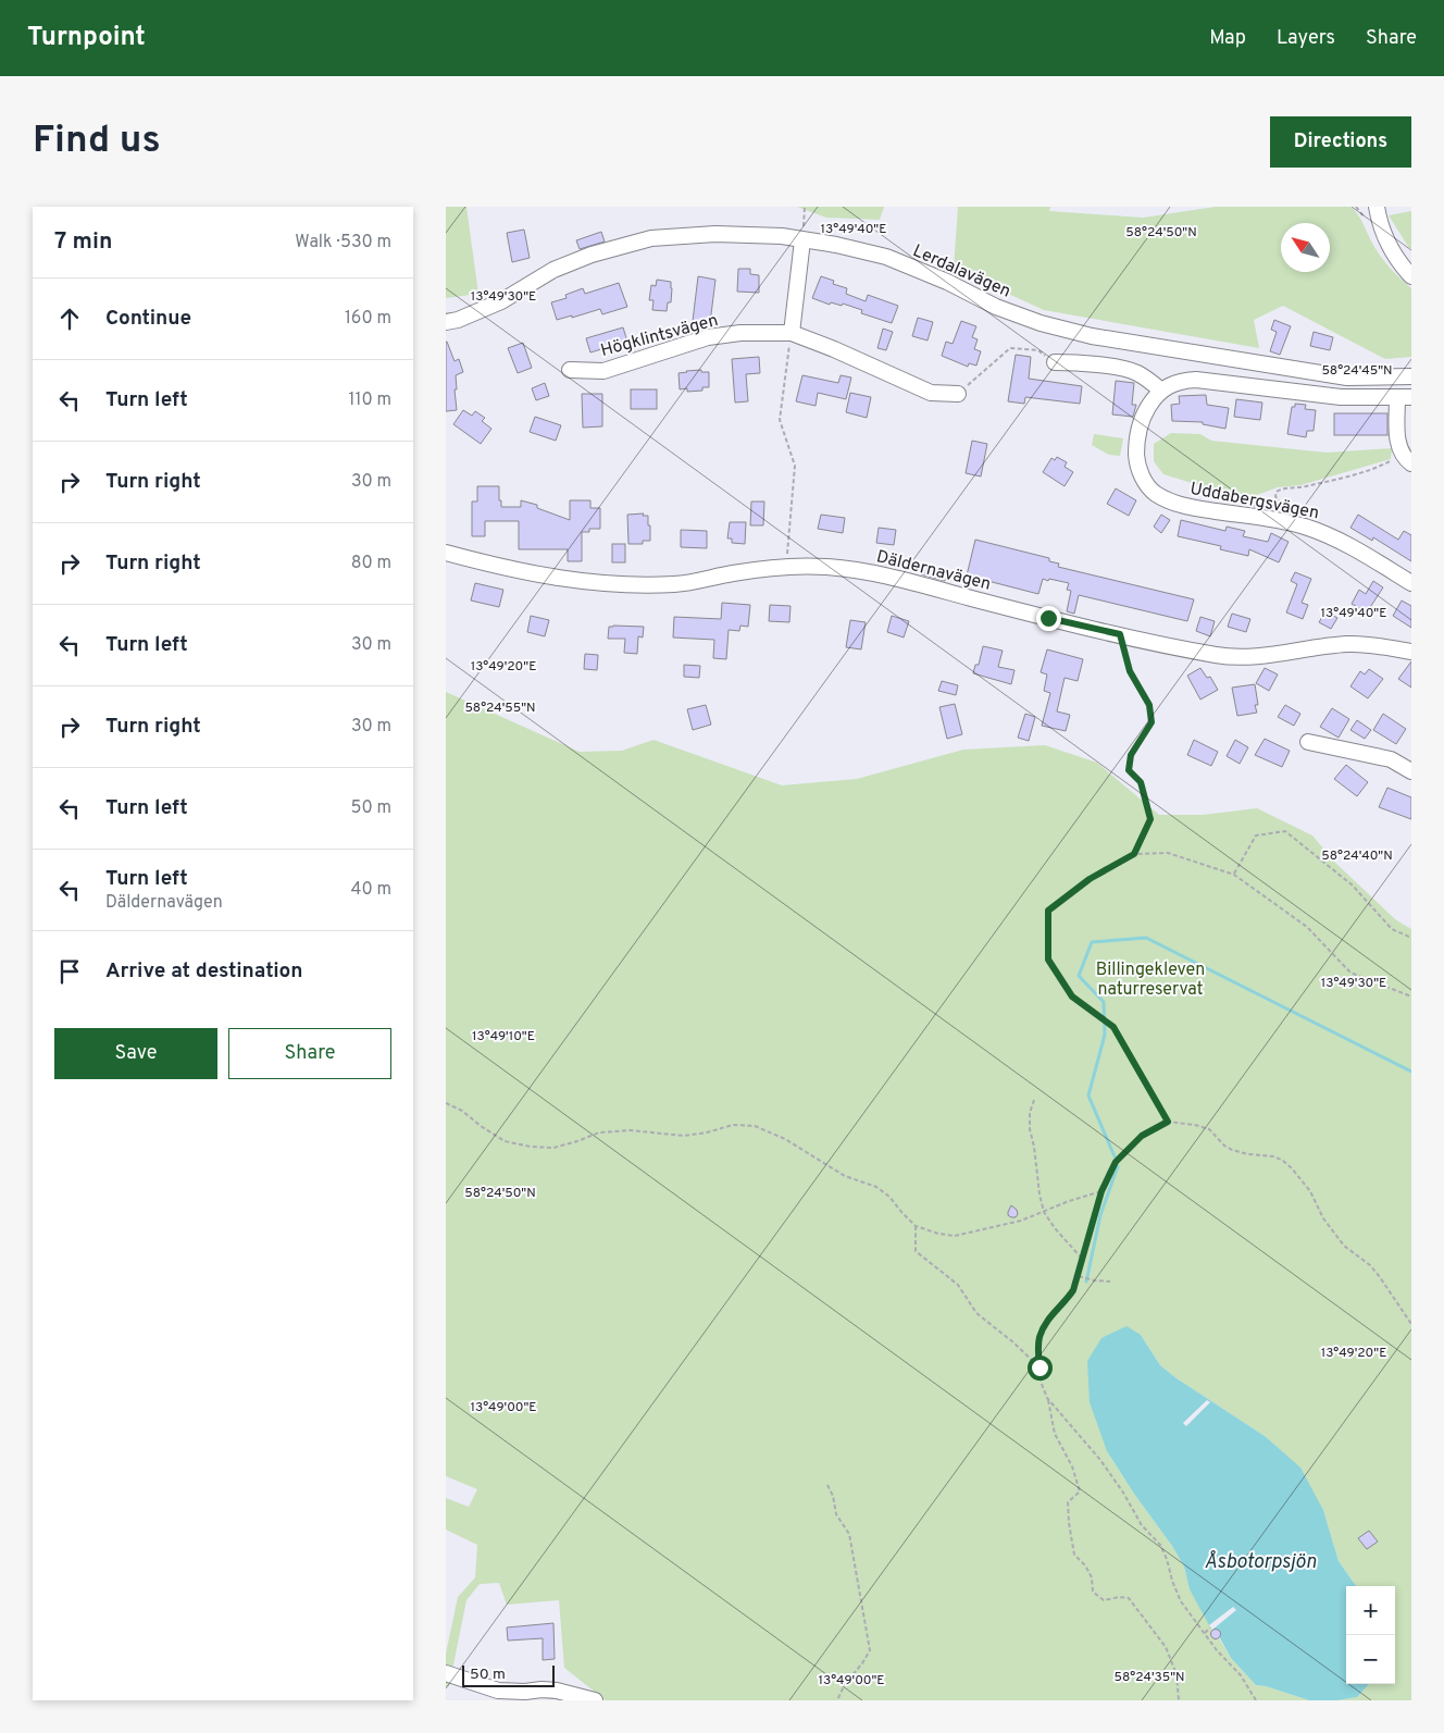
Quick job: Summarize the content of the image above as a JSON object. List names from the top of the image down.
{
  "streets": {
    "street": [
      "Lerdalavägen",
      "Högklintsvägen",
      "Uddabergsvägen",
      "Däldernavägen"
    ]
  },
  "water": ["Åsbotorpsjön"],
  "parks": ["Billingekleven naturreservat"],
  "scale_bar": "50 m",
  "north": "top left",
  "page": {
    "header": "Turnpoint",
    "nav": ["Map", "Layers", "Share"],
    "buttons": [
      "Directions",
      ["Save", "Share"]
    ],
    "title": "Find us",
    "heading": ["7 min", "Walk · 530 m"],
    "list": [
      ["Continue", "160 m"],
      ["Turn left", "110 m"],
      ["Turn right", "30 m"],
      ["Turn right", "80 m"],
      ["Turn left", "30 m"],
      ["Turn right", "30 m"],
      ["Turn left", "50 m"],
      ["Turn left", "Däldernavägen", "40 m"],
      "Arrive at destination"
    ],
    "map_buttons": ["+", "−"],
    "scale": "50 m"
  },
  "coordinates": [
    "13°49'40\"E",
    "58°24'50\"N",
    "13°49'30\"E",
    "58°24'45\"N",
    "13°49'20\"E",
    "58°24'55\"N",
    "58°24'40\"N",
    "13°49'10\"E",
    "13°49'00\"E",
    "58°24'35\"N"
  ]
}
